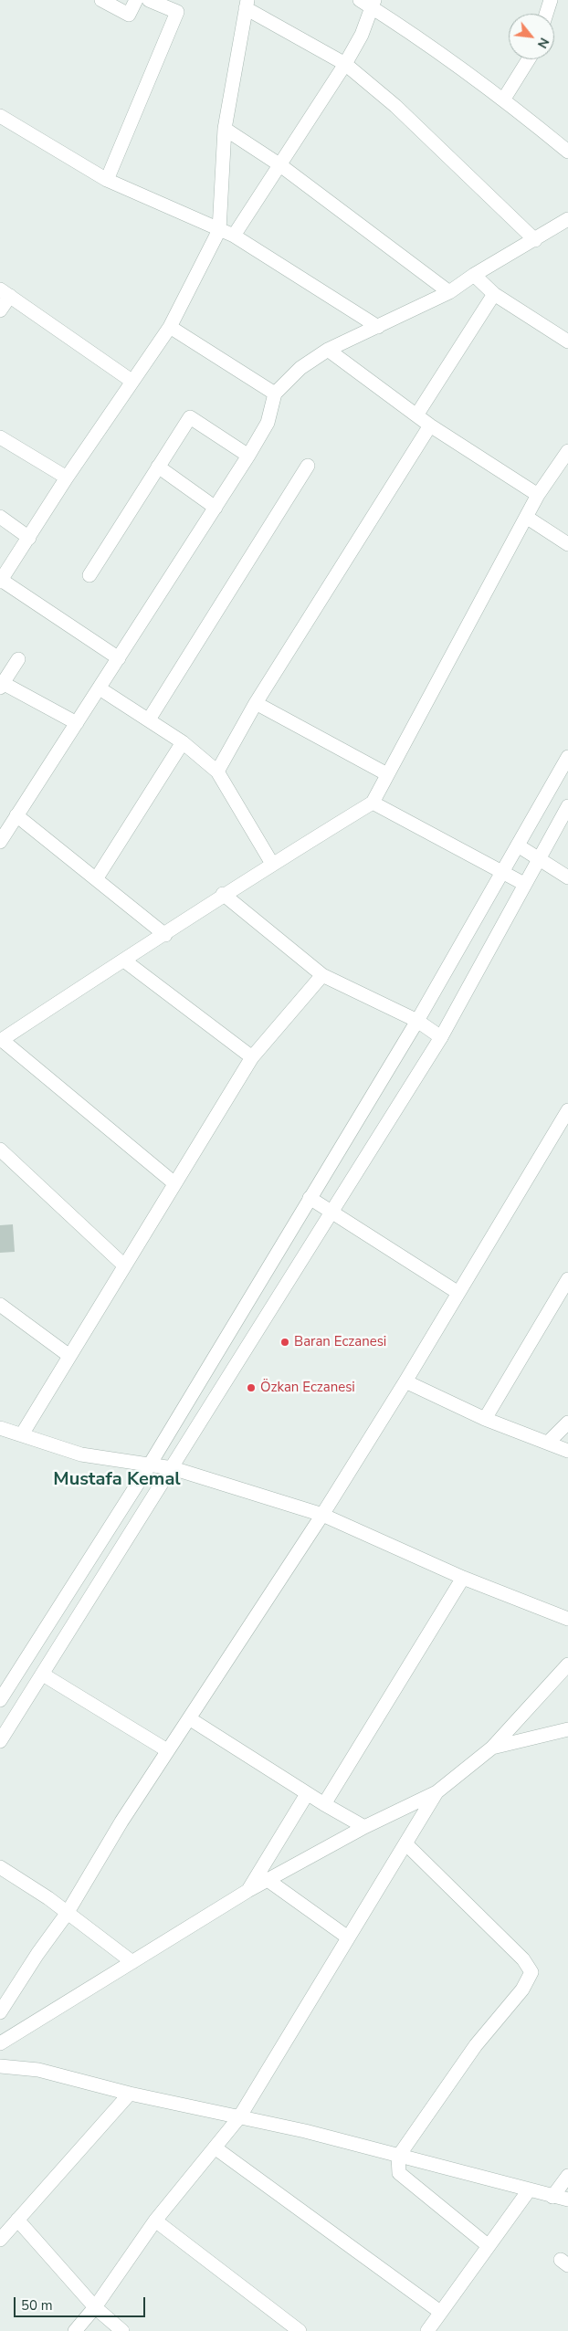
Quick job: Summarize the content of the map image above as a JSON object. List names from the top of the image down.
{
  "districts": ["Mustafa Kemal"],
  "places": ["Baran Eczanesi", "Özkan Eczanesi"],
  "scale_bar": "50 m",
  "north": "bottom right"
}
